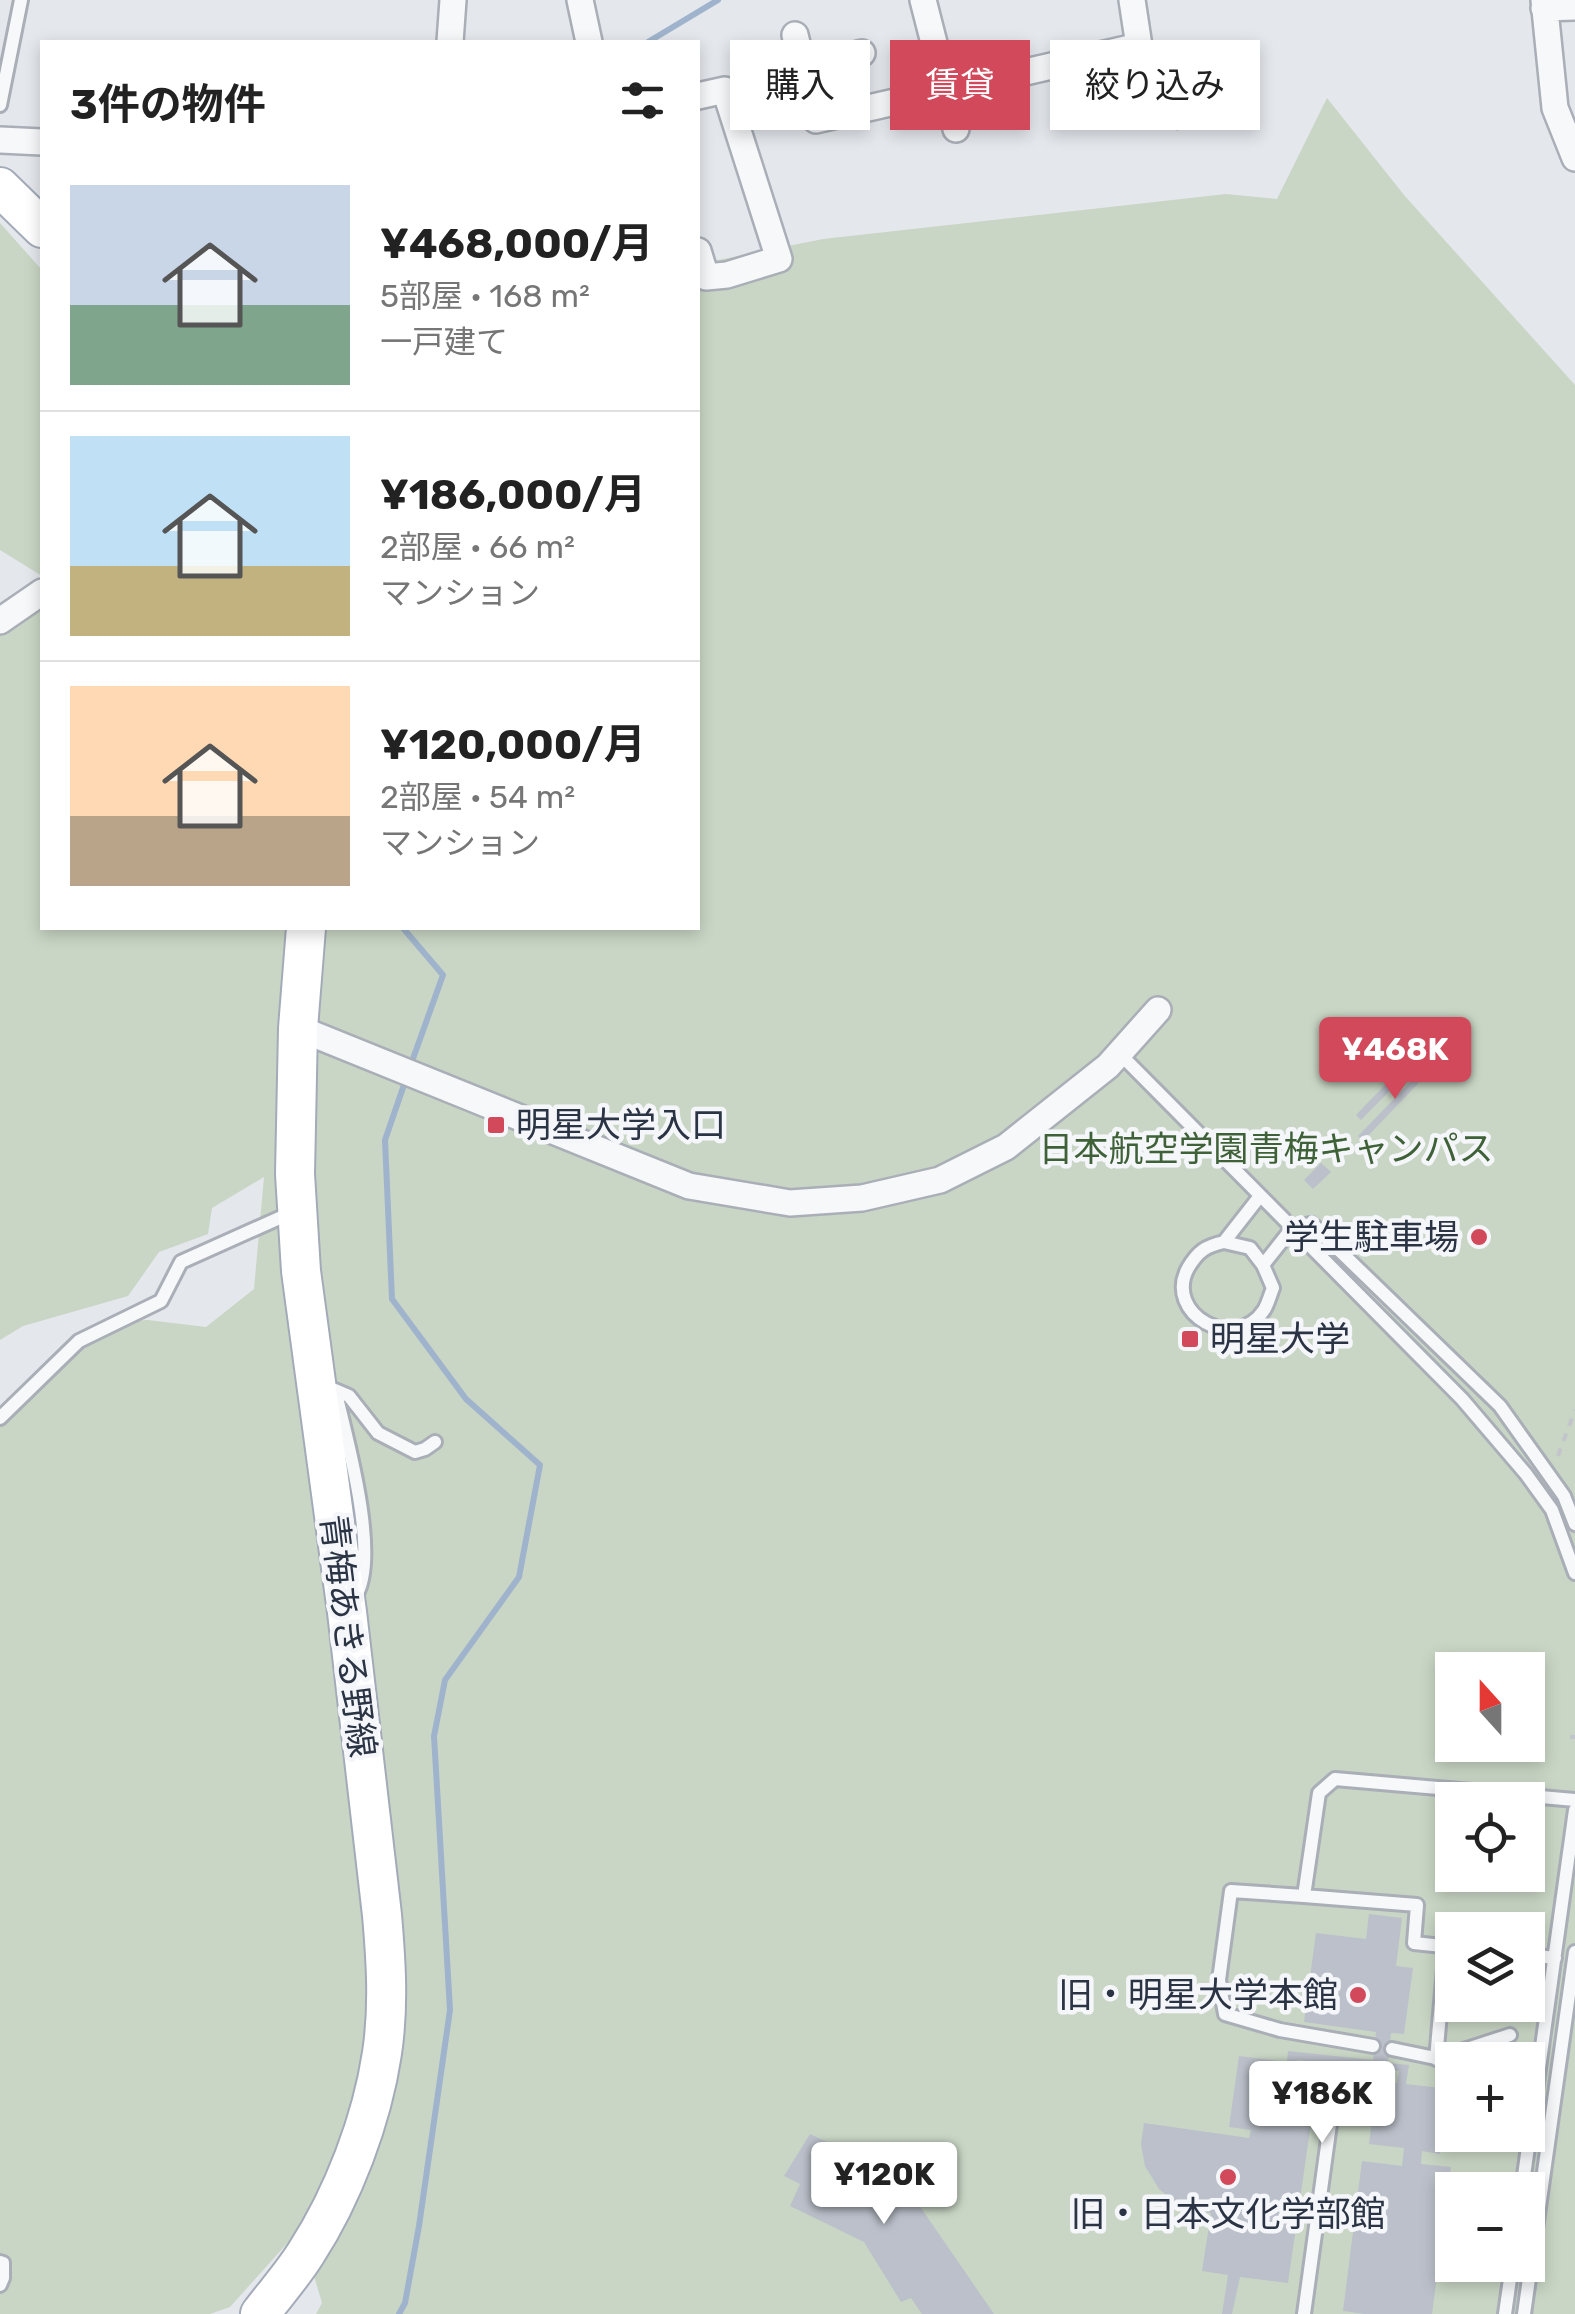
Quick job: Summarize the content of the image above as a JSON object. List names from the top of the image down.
{
  "streets": {
    "main road": ["青梅あきる野線"]
  },
  "parks": ["日本航空学園青梅キャンパス"],
  "places": {
    "transit": ["明星大学入口", "明星大学"],
    "other": ["学生駐車場", "旧・明星大学本館", "旧・日本文化学部館"]
  },
  "north": "top",
  "page": {
    "chip": ["購入", "賃貸", "絞り込み"],
    "heading": "3件の物件",
    "list": [
      {
        "name": "¥468,000/月",
        "note": "5部屋 · 168 m² · 一戸建て"
      },
      {
        "name": "¥186,000/月",
        "note": "2部屋 · 66 m² · マンション"
      },
      {
        "name": "¥120,000/月",
        "note": "2部屋 · 54 m² · マンション"
      }
    ],
    "price": ["¥468K", "¥186K", "¥120K"],
    "map_buttons": ["+", "−"]
  }
}
